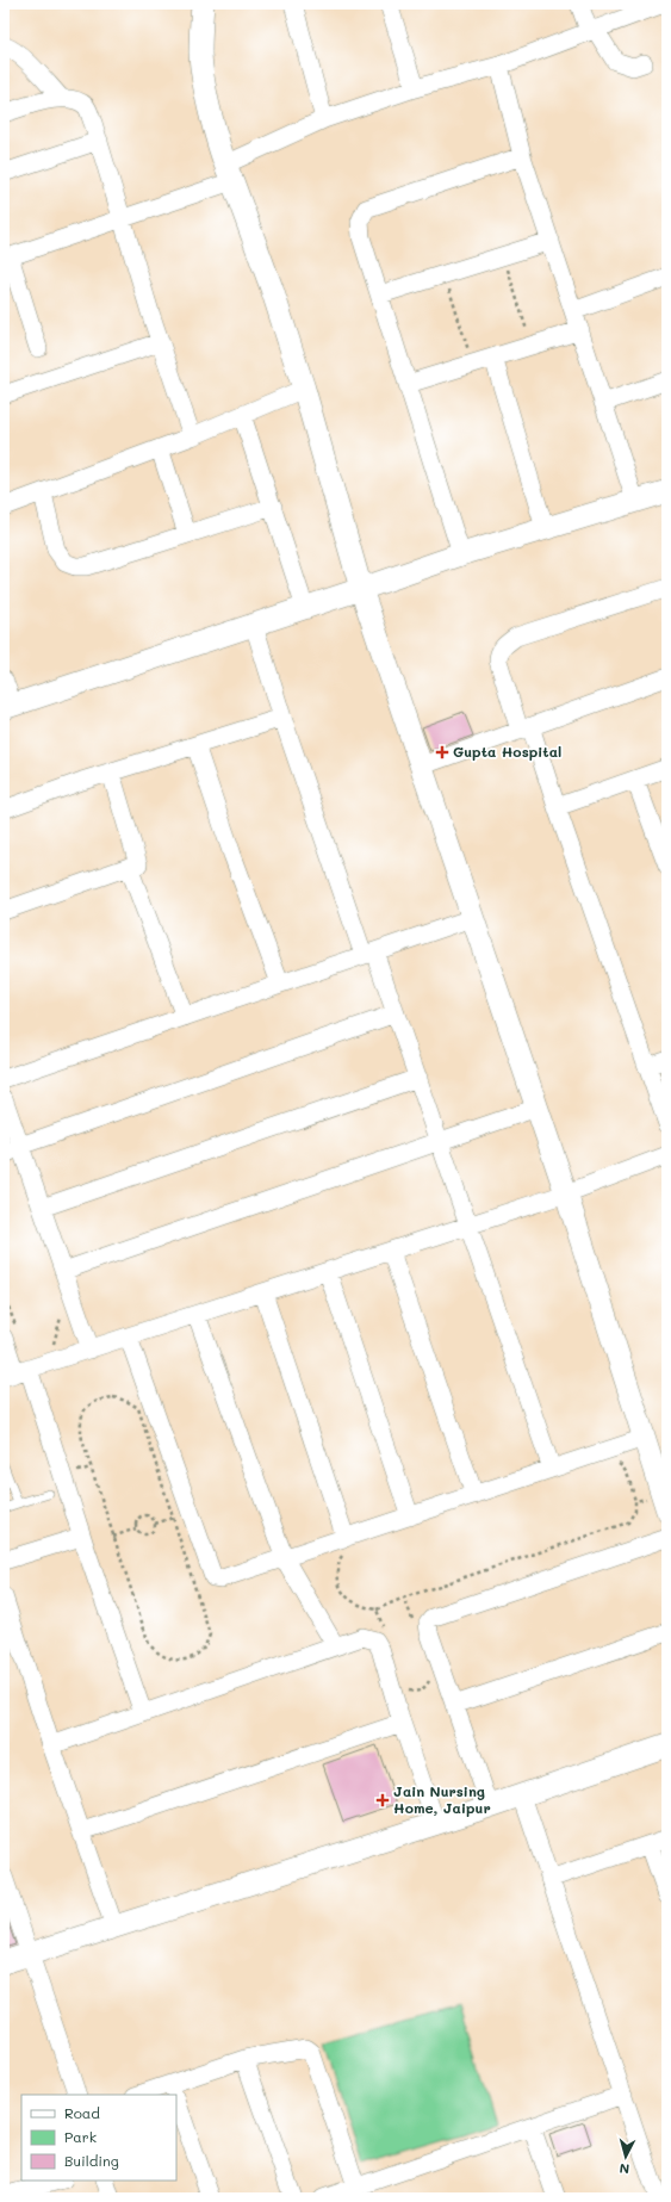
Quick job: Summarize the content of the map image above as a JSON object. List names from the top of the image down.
{
  "places": {
    "health": ["Gupta Hospital", "Jain Nursing Home, Jaipur"]
  },
  "legend": ["Road", "Park", "Building"],
  "north": "bottom"
}
